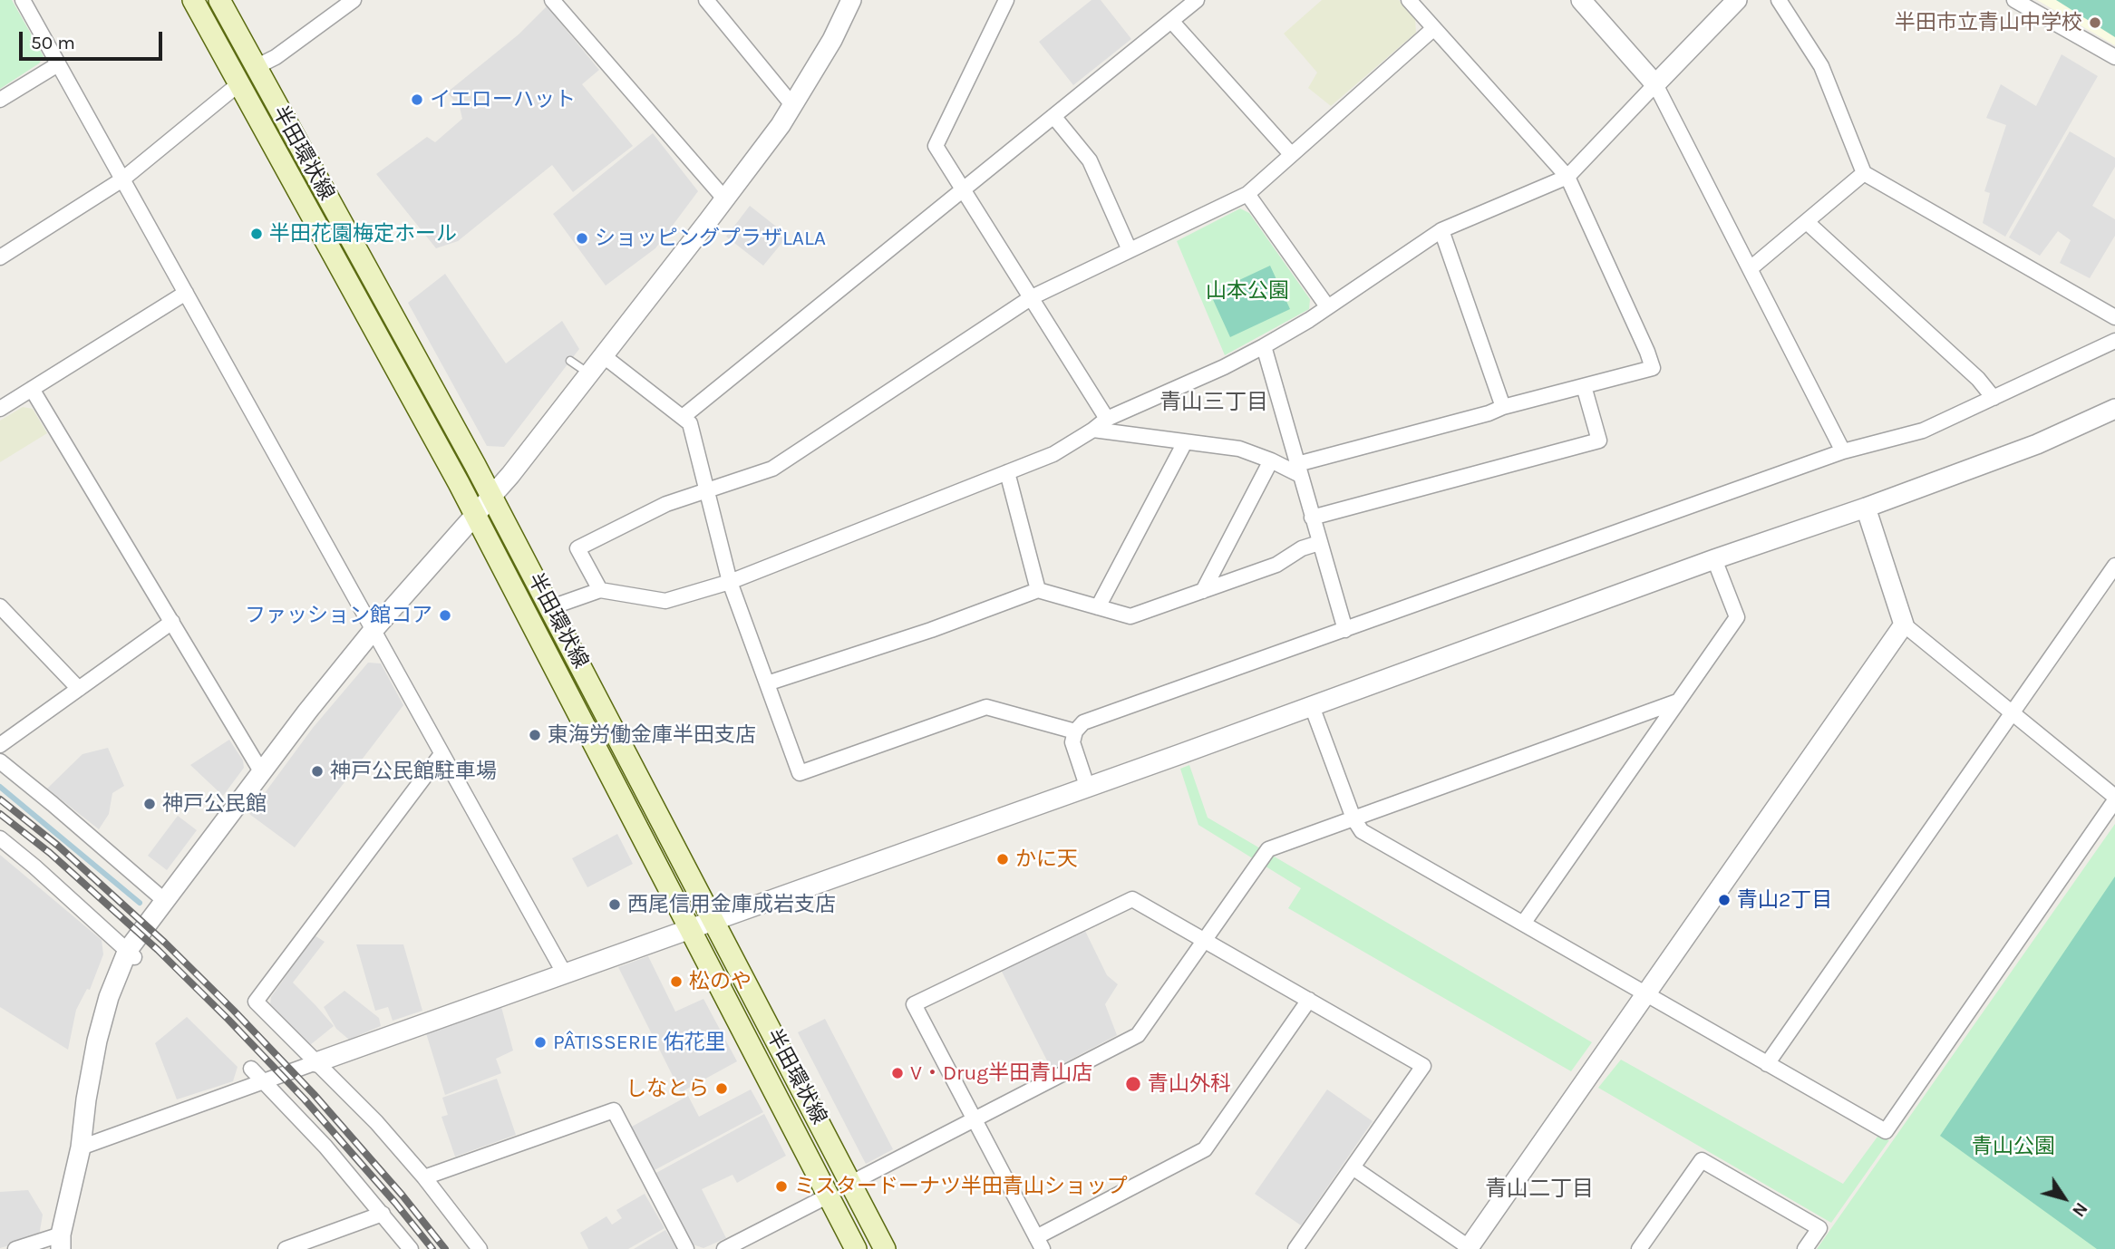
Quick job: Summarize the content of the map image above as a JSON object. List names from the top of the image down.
{
  "streets": {
    "main road": ["半田環状線"]
  },
  "districts": ["青山三丁目", "青山二丁目"],
  "parks": ["山本公園", "青山公園"],
  "places": [
    "半田市立青山中学校",
    "イエローハット",
    "半田花園梅定ホール",
    "ショッピングプラザLALA",
    "ファッション館コア",
    "東海労働金庫半田支店",
    "神戸公民館駐車場",
    "神戸公民館",
    "かに天",
    "青山2丁目",
    "西尾信用金庫成岩支店",
    "松のや",
    "PÂTISSERIE 佑花里",
    "V・Drug半田青山店",
    "青山外科",
    "しなとら",
    "ミスタードーナツ半田青山ショップ"
  ],
  "scale_bar": "50 m",
  "north": "bottom right"
}
